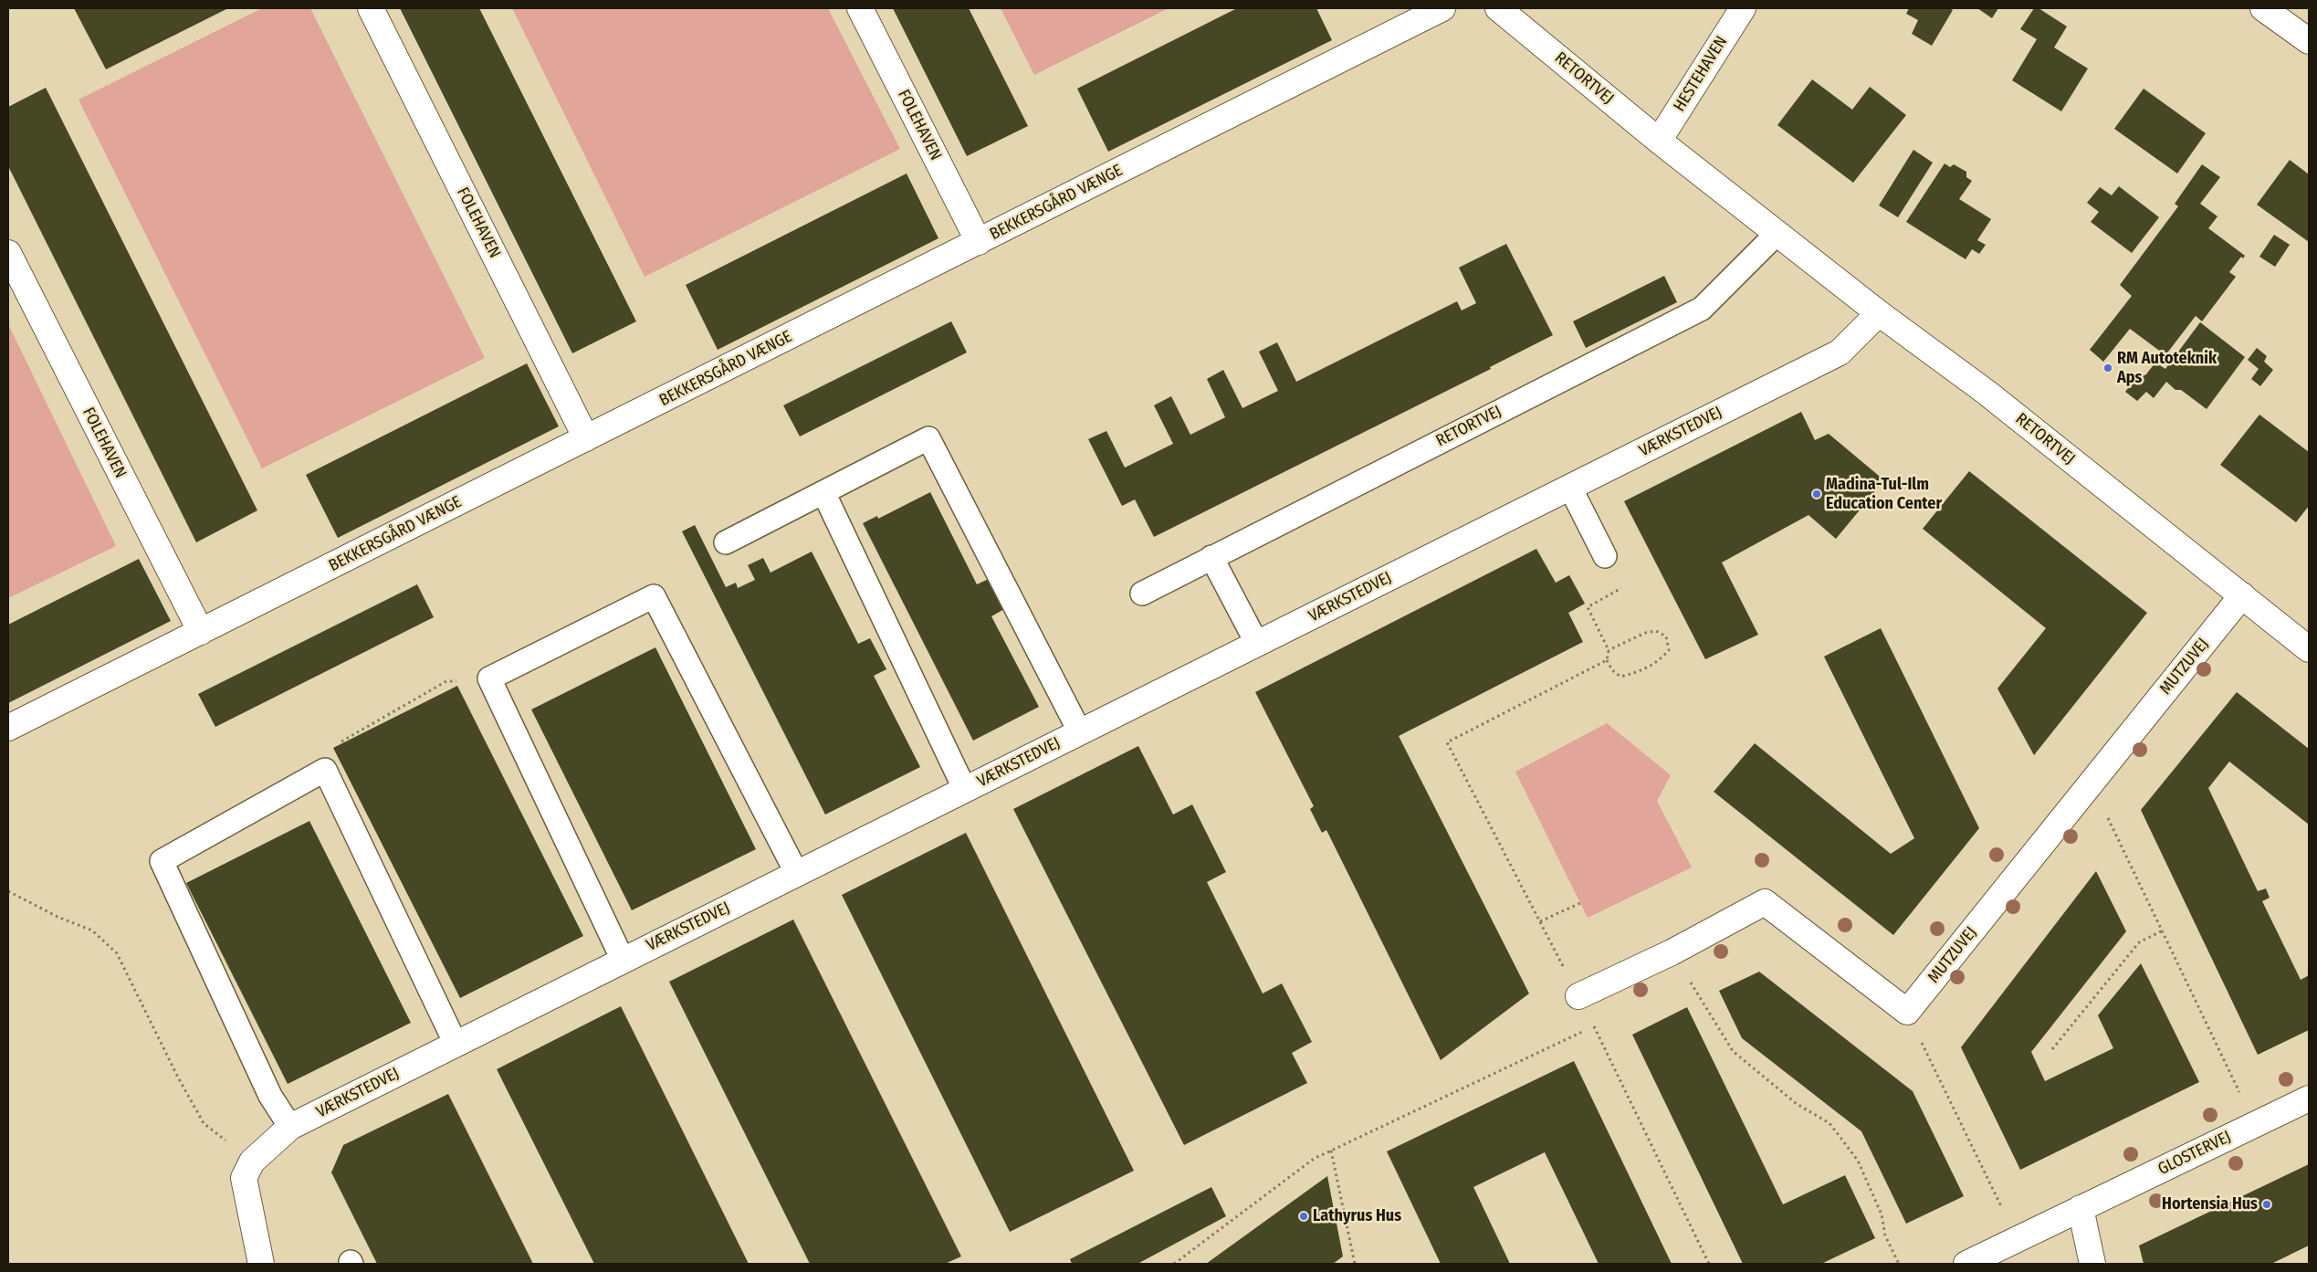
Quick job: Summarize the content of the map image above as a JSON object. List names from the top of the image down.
{
  "streets": {
    "street": [
      "HESTEHAVEN",
      "RETORTVEJ",
      "FOLEHAVEN",
      "BEKKERSGÅRD VÆNGE",
      "VÆRKSTEDVEJ",
      "MUTZUVEJ",
      "GLOSTERVEJ"
    ]
  },
  "crossings": [
    ["HESTEHAVEN", "RETORTVEJ"],
    ["RETORTVEJ", "VÆRKSTEDVEJ"],
    ["RETORTVEJ", "MUTZUVEJ"],
    ["FOLEHAVEN", "BEKKERSGÅRD VÆNGE"]
  ],
  "places": [
    "RM Autoteknik Aps",
    "Madina-Tul-Ilm Education Center",
    "Hortensia Hus",
    "Lathyrus Hus"
  ]
}
